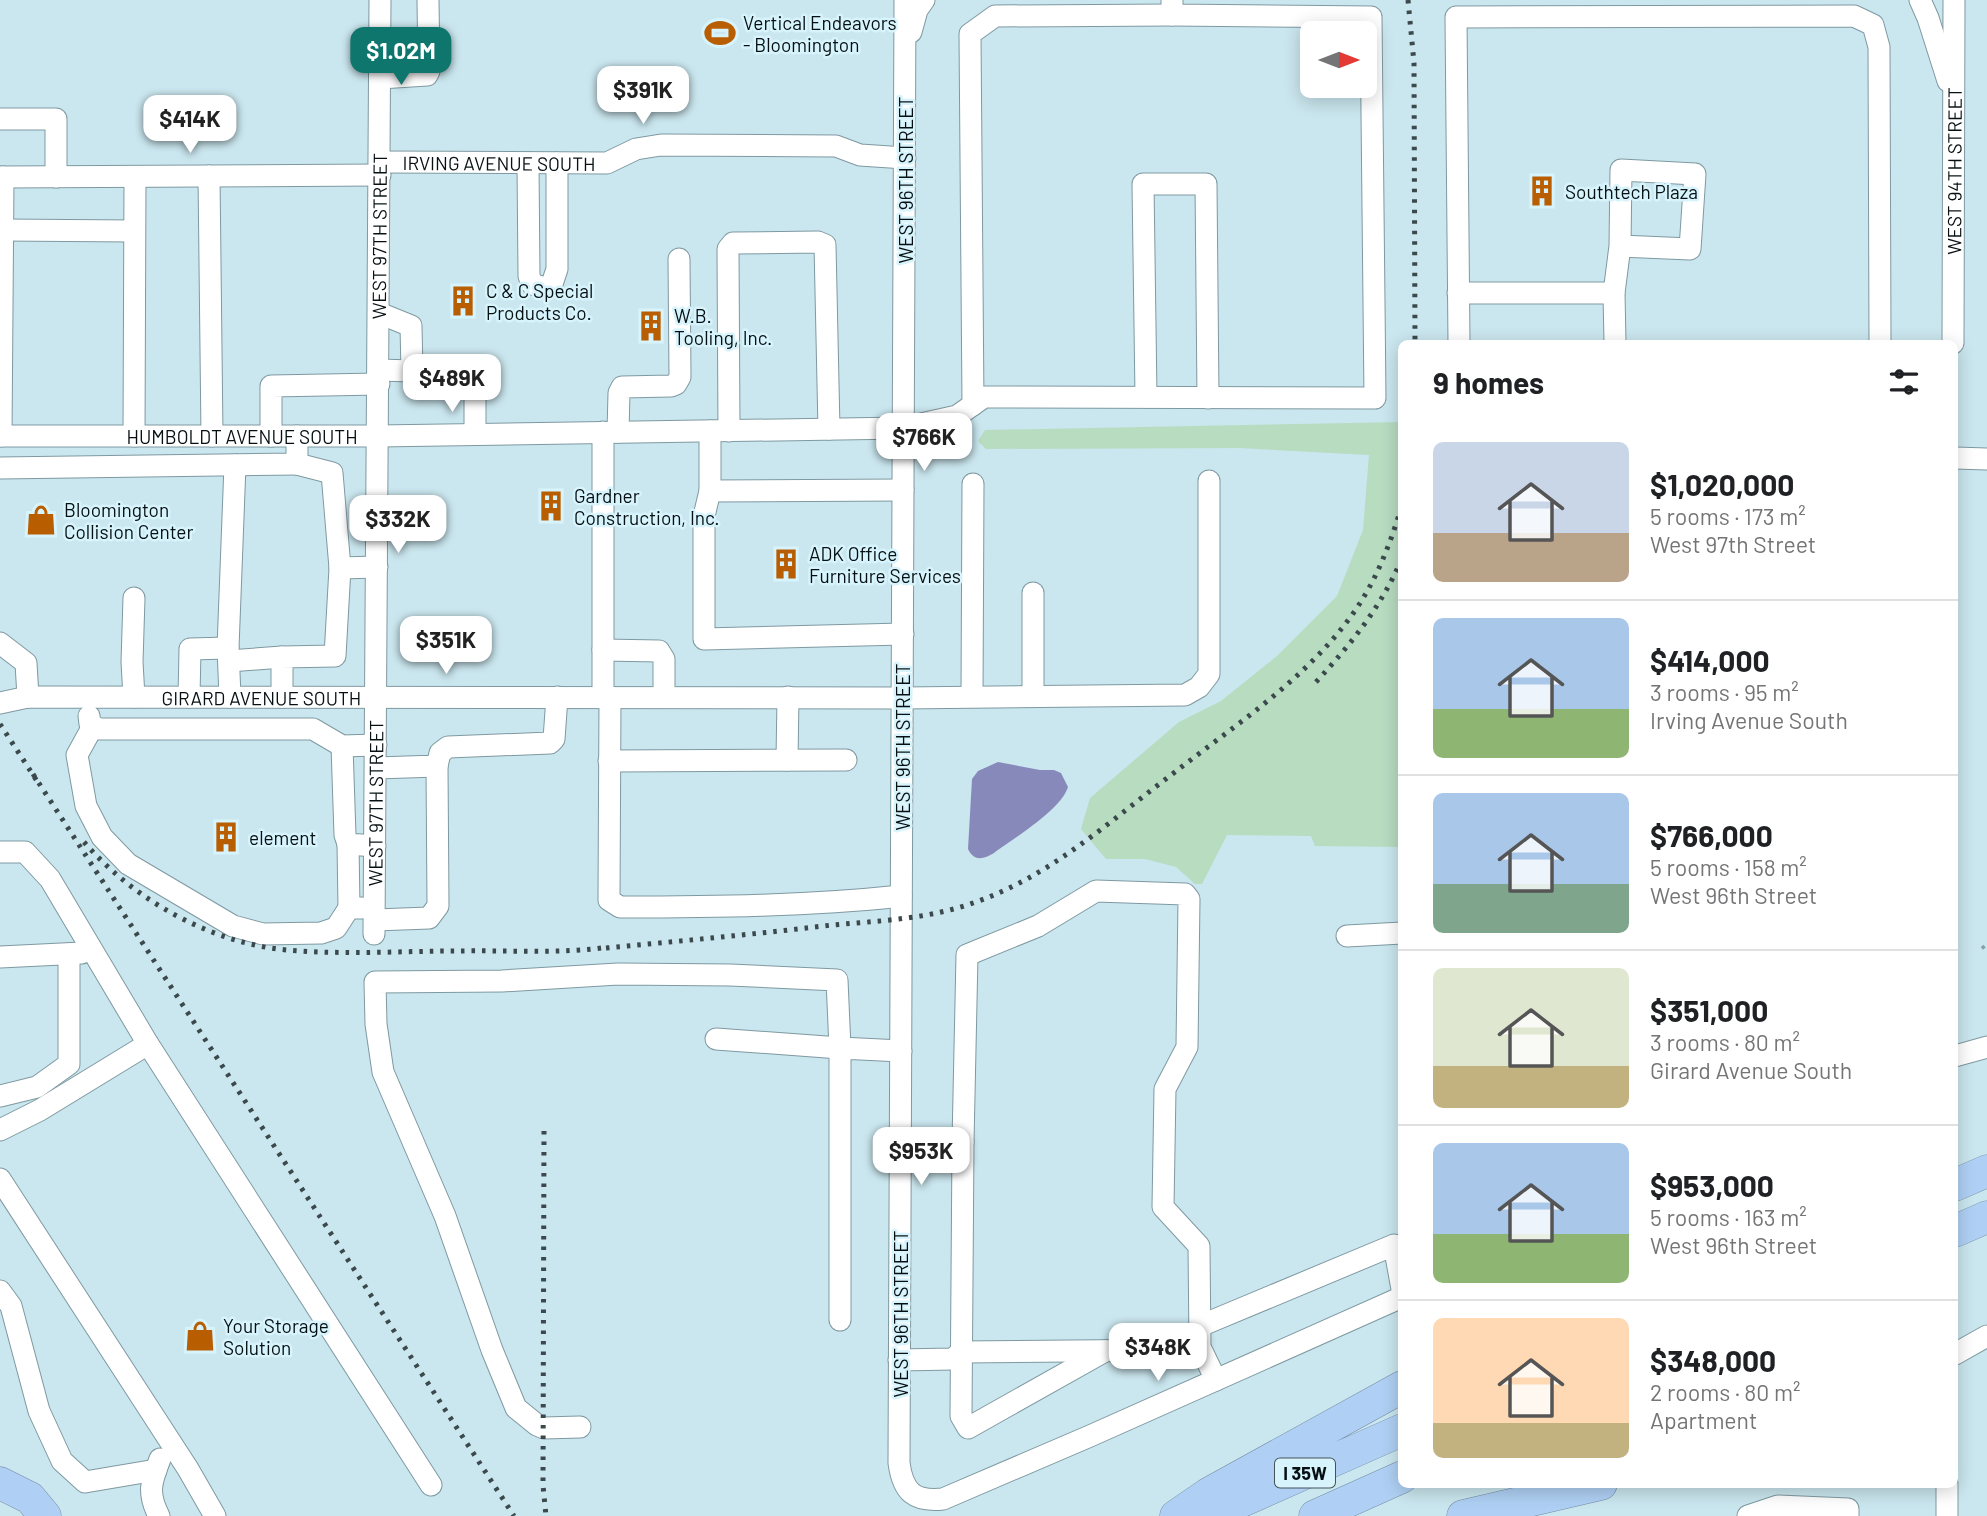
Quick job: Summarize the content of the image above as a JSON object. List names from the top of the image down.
{
  "streets": {
    "highway": ["I 35W"],
    "street": [
      "IRVING AVENUE SOUTH",
      "WEST 94TH STREET",
      "WEST 96TH STREET",
      "WEST 97TH STREET",
      "HUMBOLDT AVENUE SOUTH",
      "GIRARD AVENUE SOUTH"
    ]
  },
  "crossings": [
    ["IRVING AVENUE SOUTH", "WEST 96TH STREET"],
    ["IRVING AVENUE SOUTH", "WEST 97TH STREET"],
    ["WEST 96TH STREET", "HUMBOLDT AVENUE SOUTH"],
    ["WEST 96TH STREET", "GIRARD AVENUE SOUTH"],
    ["WEST 97TH STREET", "HUMBOLDT AVENUE SOUTH"],
    ["WEST 97TH STREET", "GIRARD AVENUE SOUTH"]
  ],
  "places": {
    "sports": ["Vertical Endeavors - Bloomington"],
    "building": [
      "Southtech Plaza",
      "C & C Special Products Co.",
      "W.B. Tooling, Inc.",
      "Gardner Construction, Inc.",
      "ADK Office Furniture Services",
      "element"
    ],
    "shop": ["Bloomington Collision Center", "Your Storage Solution"]
  },
  "north": "right",
  "page": {
    "price": [
      "$1.02M",
      "$391K",
      "$414K",
      "$489K",
      "$766K",
      "$332K",
      "$351K",
      "$953K",
      "$348K"
    ],
    "heading": "9 homes",
    "list": [
      {
        "name": "$1,020,000",
        "note": "5 rooms · 173 m² · West 97th Street"
      },
      {
        "name": "$414,000",
        "note": "3 rooms · 95 m² · Irving Avenue South"
      },
      {
        "name": "$766,000",
        "note": "5 rooms · 158 m² · West 96th Street"
      },
      {
        "name": "$351,000",
        "note": "3 rooms · 80 m² · Girard Avenue South"
      },
      {
        "name": "$953,000",
        "note": "5 rooms · 163 m² · West 96th Street"
      },
      {
        "name": "$348,000",
        "note": "2 rooms · 80 m² · Apartment"
      }
    ]
  }
}
